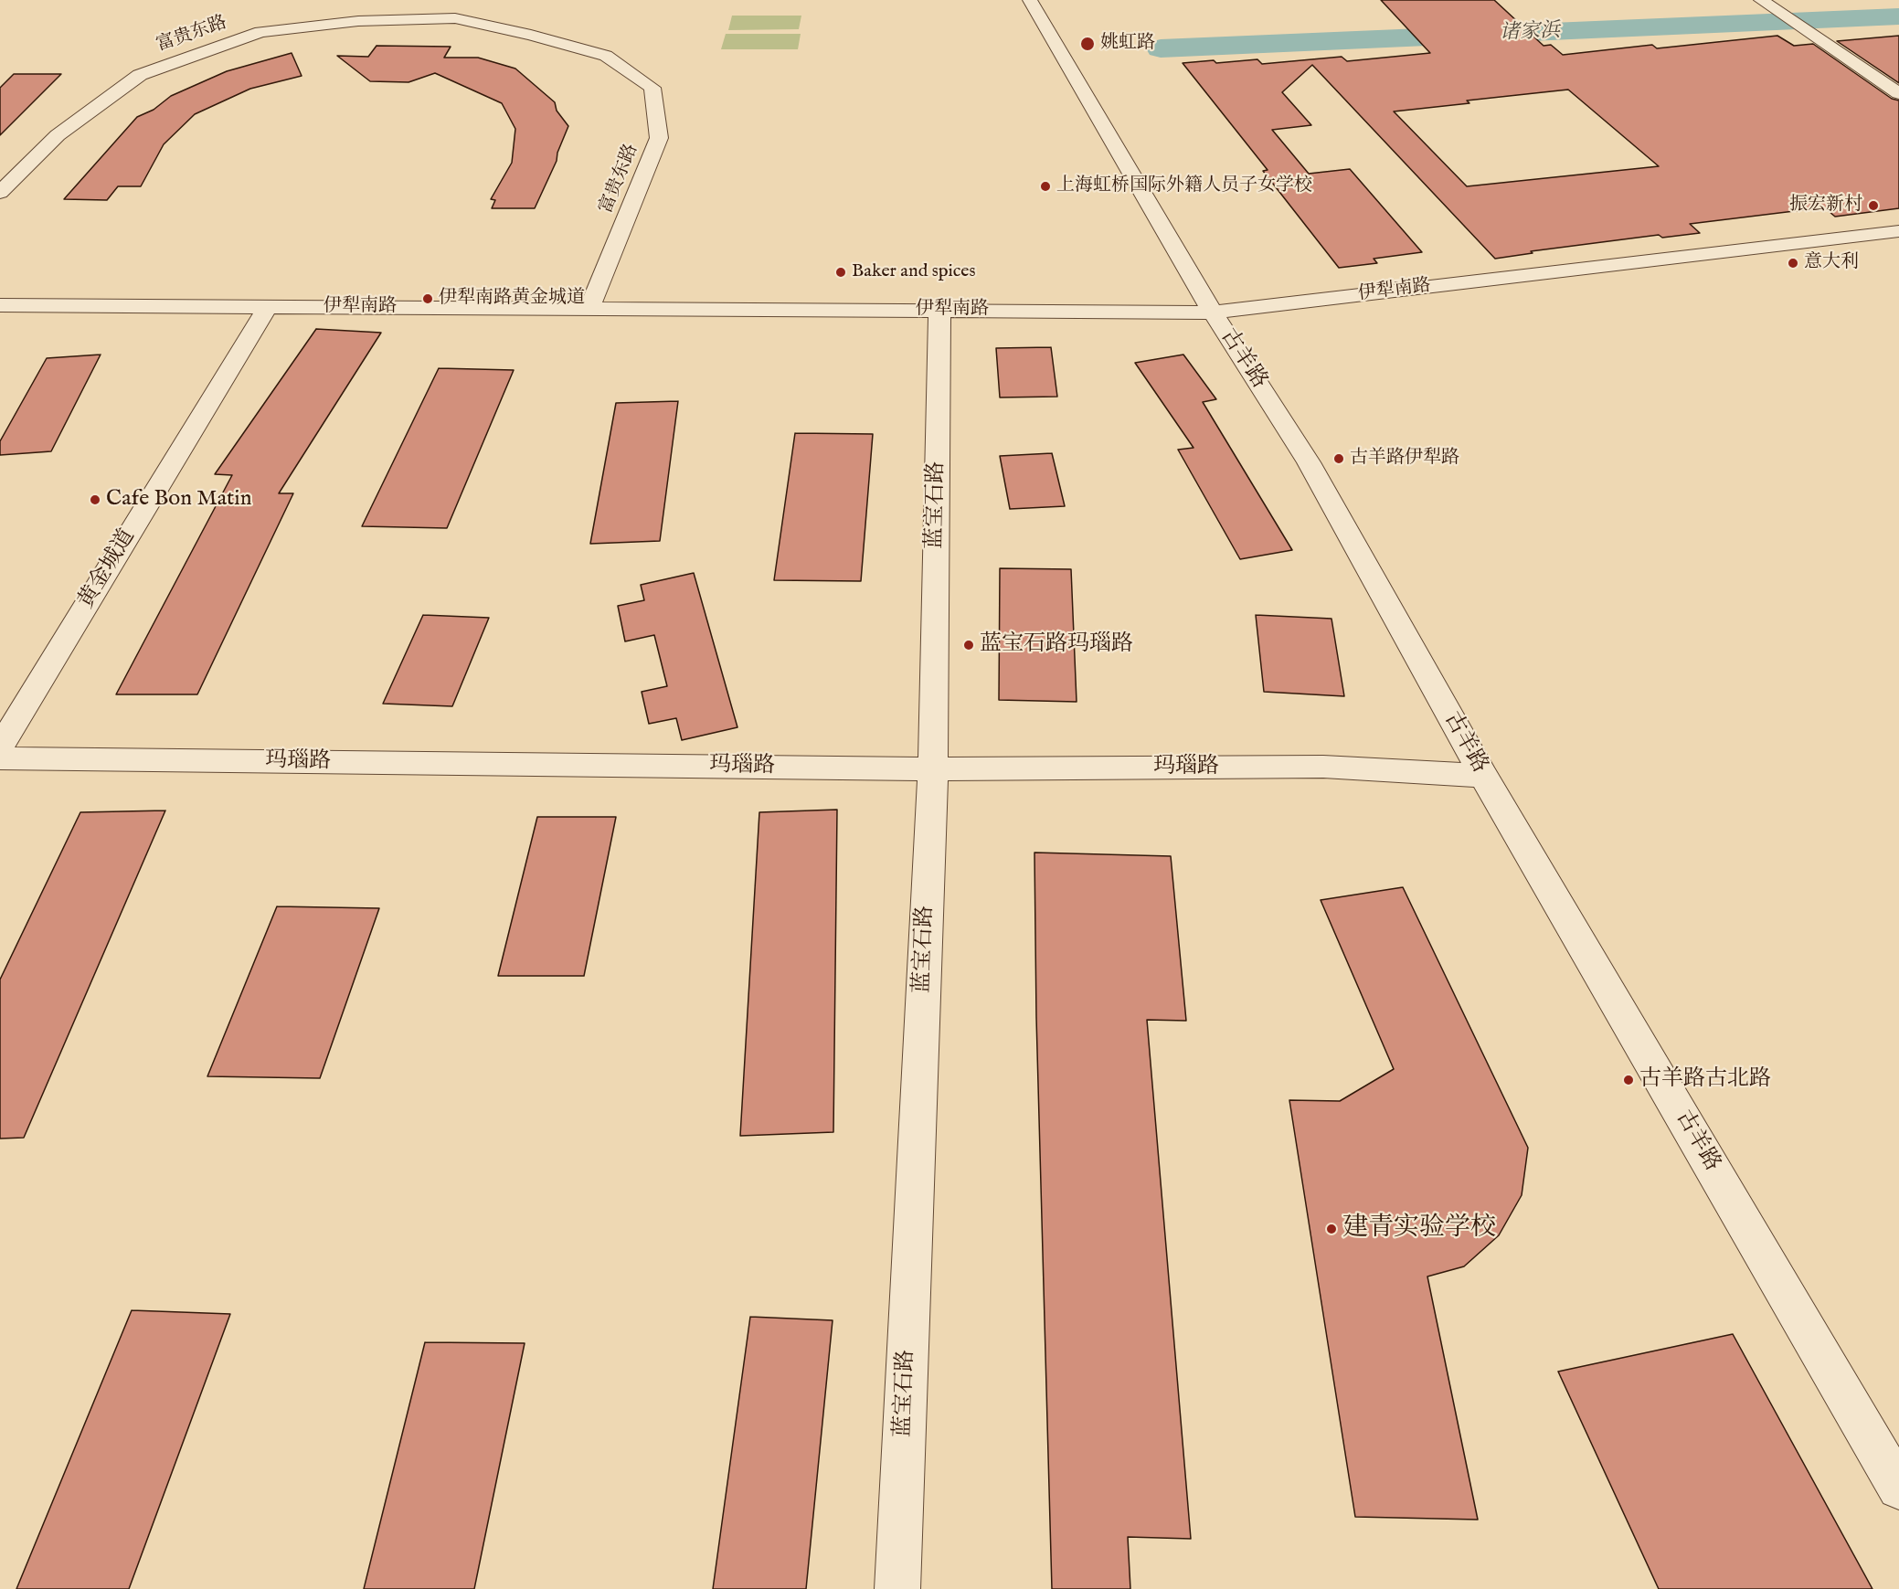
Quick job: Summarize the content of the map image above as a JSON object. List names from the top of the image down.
{
  "streets": {
    "street": [
      "富贵东路",
      "伊犁南路",
      "古羊路",
      "蓝宝石路",
      "黄金城道",
      "玛瑙路"
    ]
  },
  "crossings": [
    ["富贵东路", "伊犁南路"],
    ["伊犁南路", "古羊路"],
    ["伊犁南路", "蓝宝石路"],
    ["伊犁南路", "黄金城道"],
    ["古羊路", "玛瑙路"],
    ["蓝宝石路", "玛瑙路"]
  ],
  "water": ["诸家浜"],
  "places": [
    "姚虹路",
    "上海虹桥国际外籍人员子女学校",
    "振宏新村",
    "意大利",
    "Baker and spices",
    "伊犁南路黄金城道",
    "古羊路伊犁路",
    "Cafe Bon Matin",
    "蓝宝石路玛瑙路",
    "古羊路古北路",
    "建青实验学校"
  ]
}
